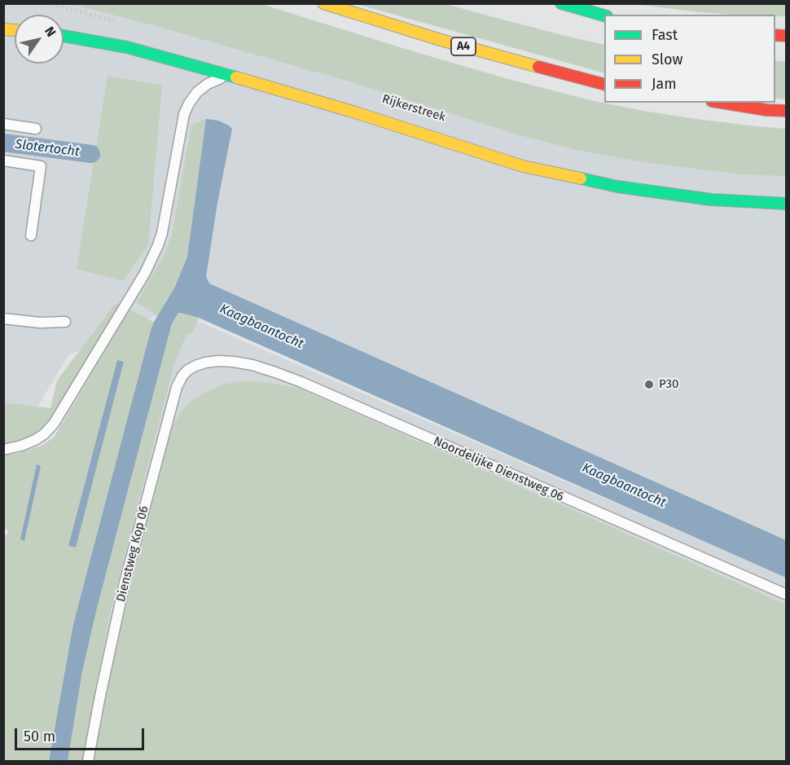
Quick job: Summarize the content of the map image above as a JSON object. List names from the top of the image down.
{
  "streets": {
    "main road": ["A4", "Rijkerstreek"],
    "lane": ["Noordelijke Dienstweg 06", "Dienstweg Kop 06"]
  },
  "crossings": [
    ["Noordelijke Dienstweg 06", "Dienstweg Kop 06"]
  ],
  "water": ["Slotertocht", "Kaagbaantocht"],
  "places": ["P30"],
  "legend": ["Fast", "Slow", "Jam"],
  "scale_bar": "50 m",
  "north": "top right"
}
